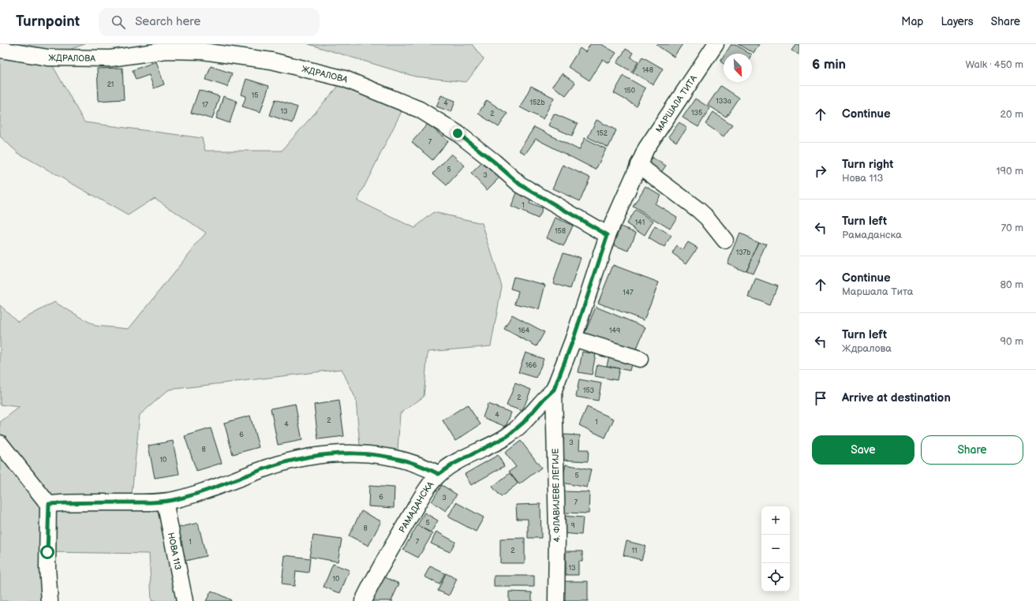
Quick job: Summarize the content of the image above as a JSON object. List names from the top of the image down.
{
  "streets": {
    "street": [
      "ЖДРАЛОВА",
      "МАРШАЛА ТИТА",
      "4. ФЛАВИЈЕВЕ ЛЕГИЈЕ",
      "РАМАДАНСКА",
      "НОВА 113"
    ]
  },
  "crossings": [
    ["ЖДРАЛОВА", "МАРШАЛА ТИТА"],
    ["МАРШАЛА ТИТА", "4. ФЛАВИЈЕВЕ ЛЕГИЈЕ"],
    ["МАРШАЛА ТИТА", "РАМАДАНСКА"],
    ["4. ФЛАВИЈЕВЕ ЛЕГИЈЕ", "РАМАДАНСКА"]
  ],
  "house_numbers": [
    "148",
    "21",
    "150",
    "15",
    "133a",
    "152b",
    "4",
    "17",
    "13",
    "135",
    "2",
    "152",
    "7",
    "5",
    "3",
    "1",
    "141",
    "158",
    "137b",
    "147",
    "164",
    "149",
    "166",
    "153",
    "2",
    "4",
    "2",
    "1",
    "4",
    "6",
    "3",
    "8",
    "10",
    "5",
    "6",
    "3",
    "7",
    "5",
    "9",
    "8",
    "1",
    "7",
    "2",
    "11",
    "13",
    "10"
  ],
  "north": "bottom right",
  "page": {
    "header": "Turnpoint",
    "search": "Search here",
    "nav": ["Map", "Layers", "Share"],
    "heading": ["6 min", "Walk · 450 m"],
    "list": [
      ["Continue", "20 m"],
      ["Turn right", "Нова 113", "190 m"],
      ["Turn left", "Рамаданска", "70 m"],
      ["Continue", "Маршала Тита", "80 m"],
      ["Turn left", "Ждралова", "90 m"],
      "Arrive at destination"
    ],
    "buttons": ["Save", "Share"],
    "map_buttons": ["+", "−"]
  }
}
